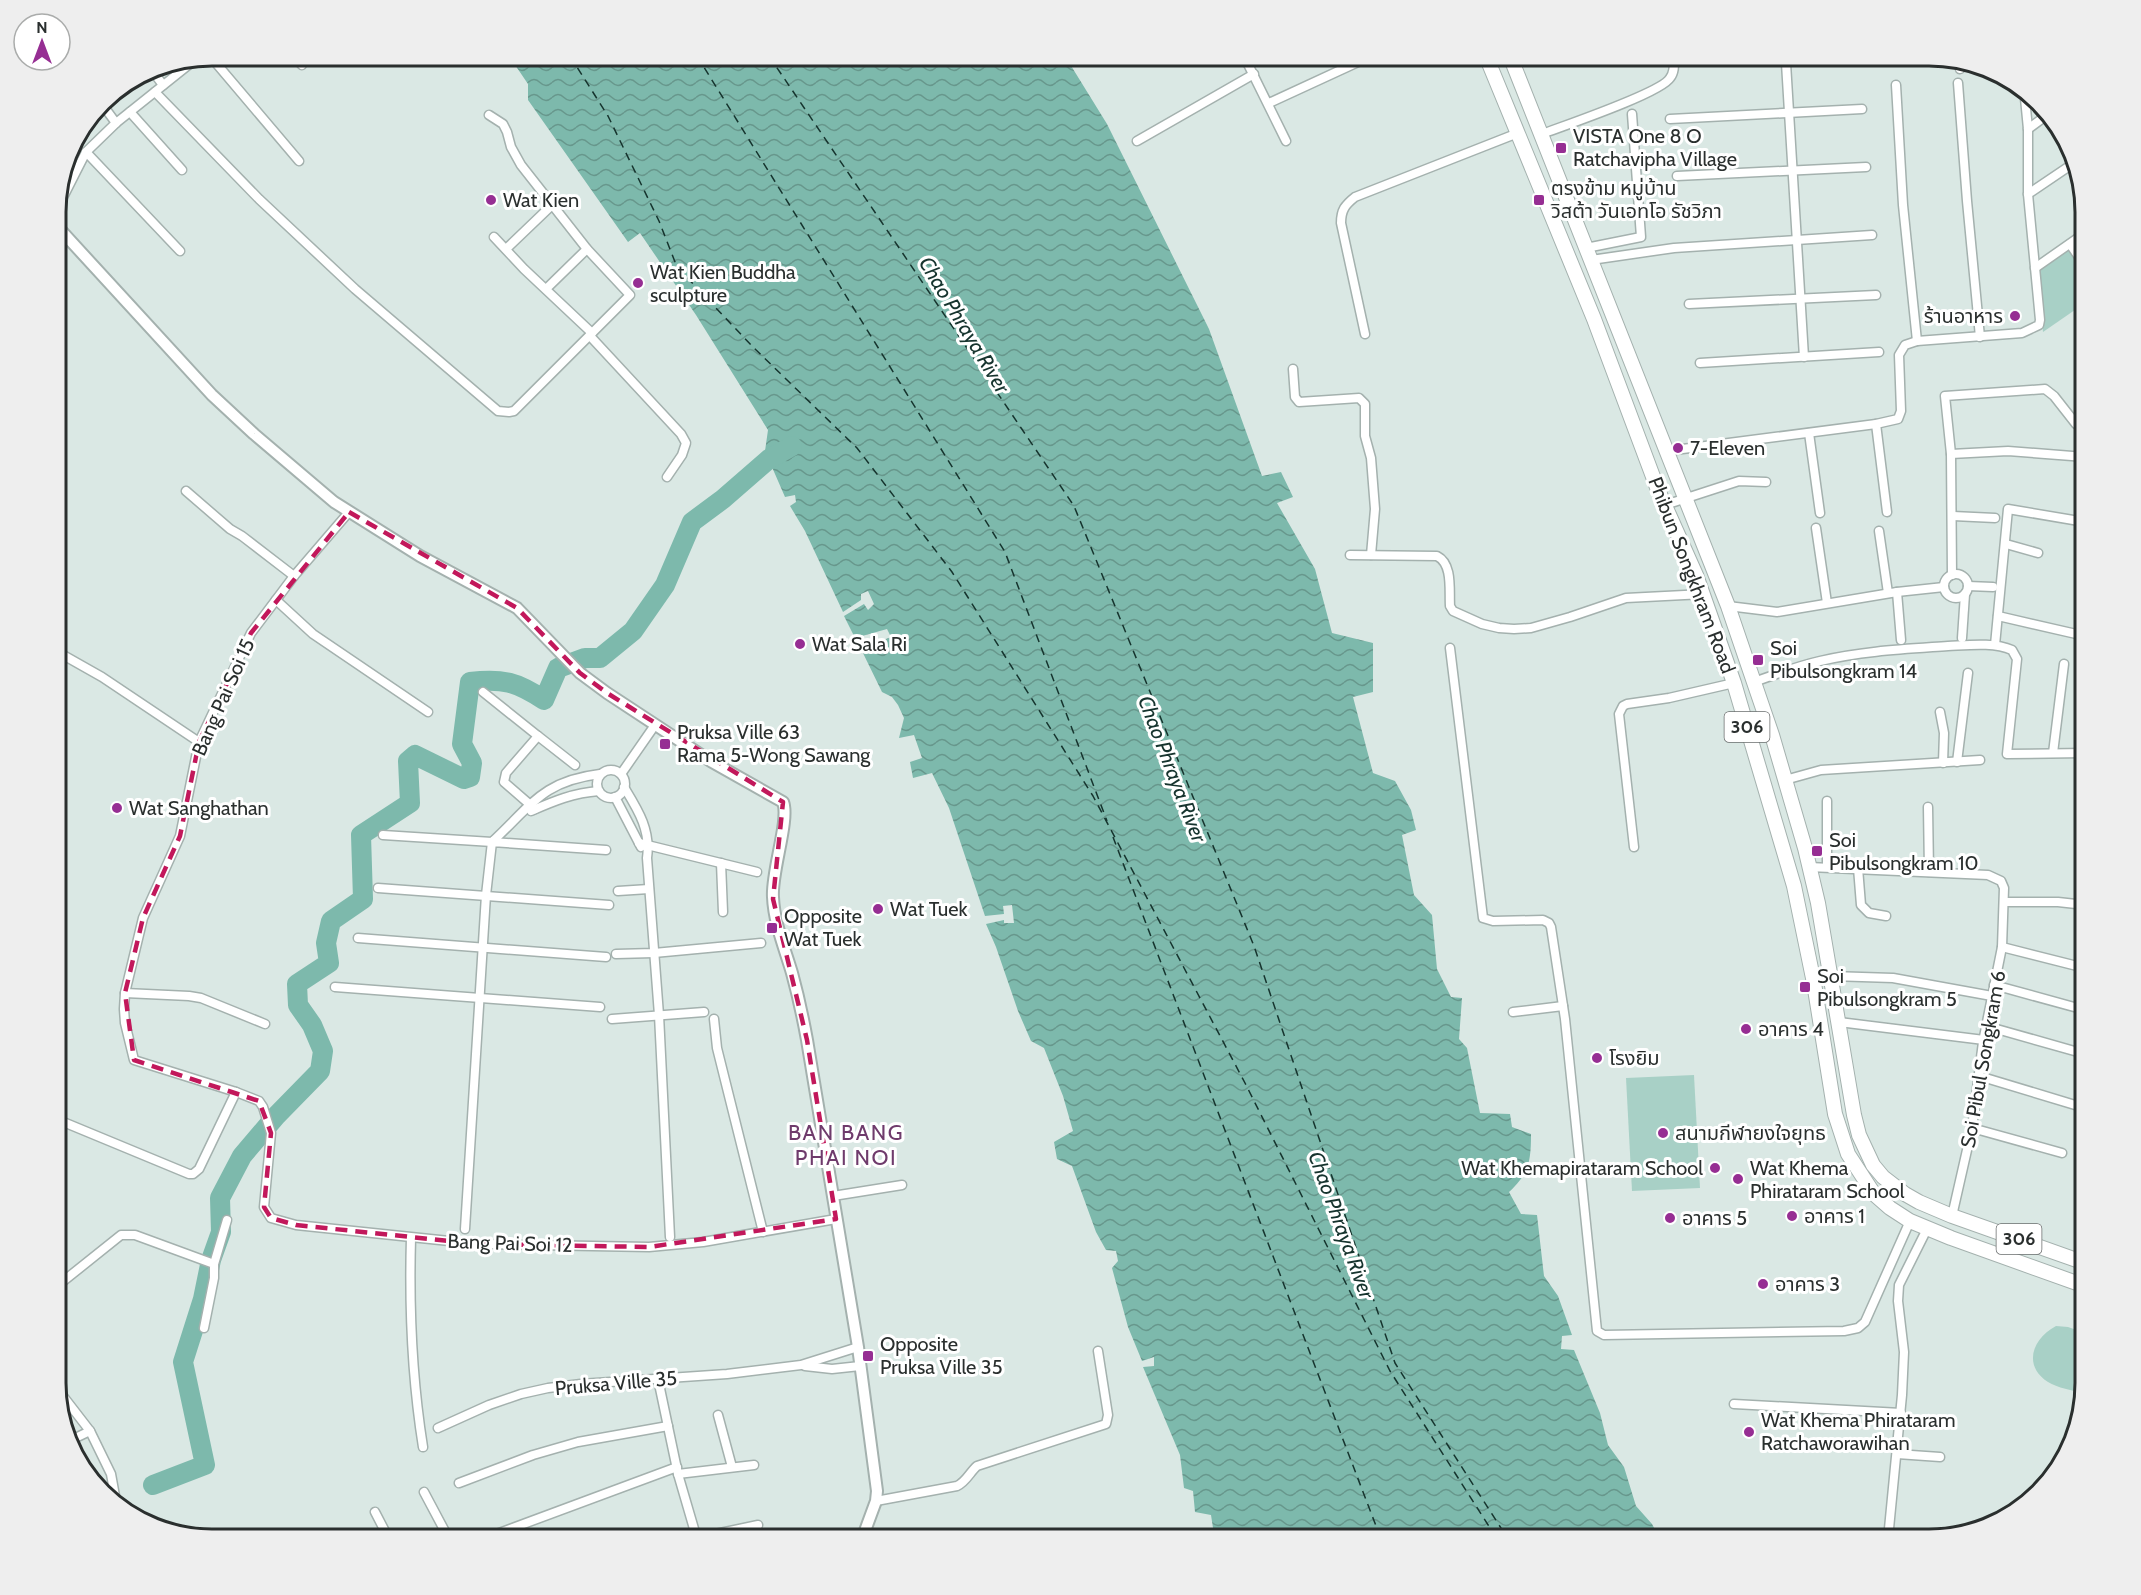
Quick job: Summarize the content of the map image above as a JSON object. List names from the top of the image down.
{
  "streets": {
    "main road": ["Phibun Songkhram Road", "306"],
    "street": [
      "Bang Pai Soi 15",
      "Soi Pibul Songkram 6",
      "Bang Pai Soi 12",
      "Pruksa Ville 35"
    ]
  },
  "crossings": [
    ["Phibun Songkhram Road", "Soi Pibul Songkram 6"],
    ["Bang Pai Soi 15", "Bang Pai Soi 12"]
  ],
  "districts": ["BAN BANG PHAI NOI"],
  "water": ["Chao Phraya River"],
  "places": {
    "transit": [
      "VISTA One 8 O Ratchavipha Village",
      "ตรงข้าม หมู่บ้าน วิสต้า วันเอทโอ รัชวิภา",
      "Soi Pibulsongkram 14",
      "Pruksa Ville 63 Rama 5-Wong Sawang",
      "Soi Pibulsongkram 10",
      "Opposite Wat Tuek",
      "Soi Pibulsongkram 5",
      "Opposite Pruksa Ville 35"
    ],
    "other": [
      "Wat Kien",
      "Wat Kien Buddha sculpture",
      "ร้านอาหาร",
      "7-Eleven",
      "Wat Sala Ri",
      "Wat Sanghathan",
      "Wat Tuek",
      "อาคาร 4",
      "โรงยิม",
      "สนามกีฬายงใจยุทธ",
      "Wat Khemapirataram School",
      "Wat Khema Phirataram School",
      "อาคาร 1",
      "อาคาร 5",
      "อาคาร 3",
      "Wat Khema Phirataram Ratchaworawihan"
    ]
  },
  "north": "top"
}
